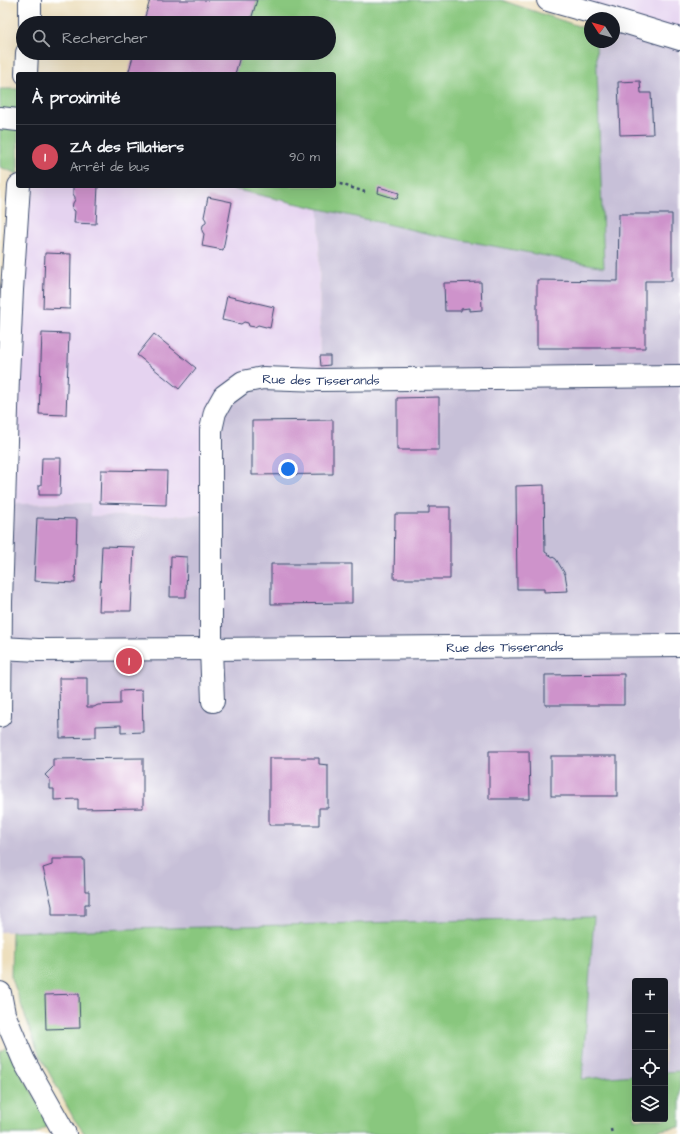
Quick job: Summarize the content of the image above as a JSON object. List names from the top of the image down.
{
  "streets": {
    "street": ["Rue des Tisserands"]
  },
  "north": "top left",
  "page": {
    "search": "Rechercher",
    "heading": "À proximité",
    "list": [
      {
        "mark": "1",
        "name": "ZA des Fillatiers",
        "note": "Arrêt de bus",
        "value": "90 m"
      }
    ],
    "pins": "1",
    "map_buttons": ["+", "−"]
  }
}
